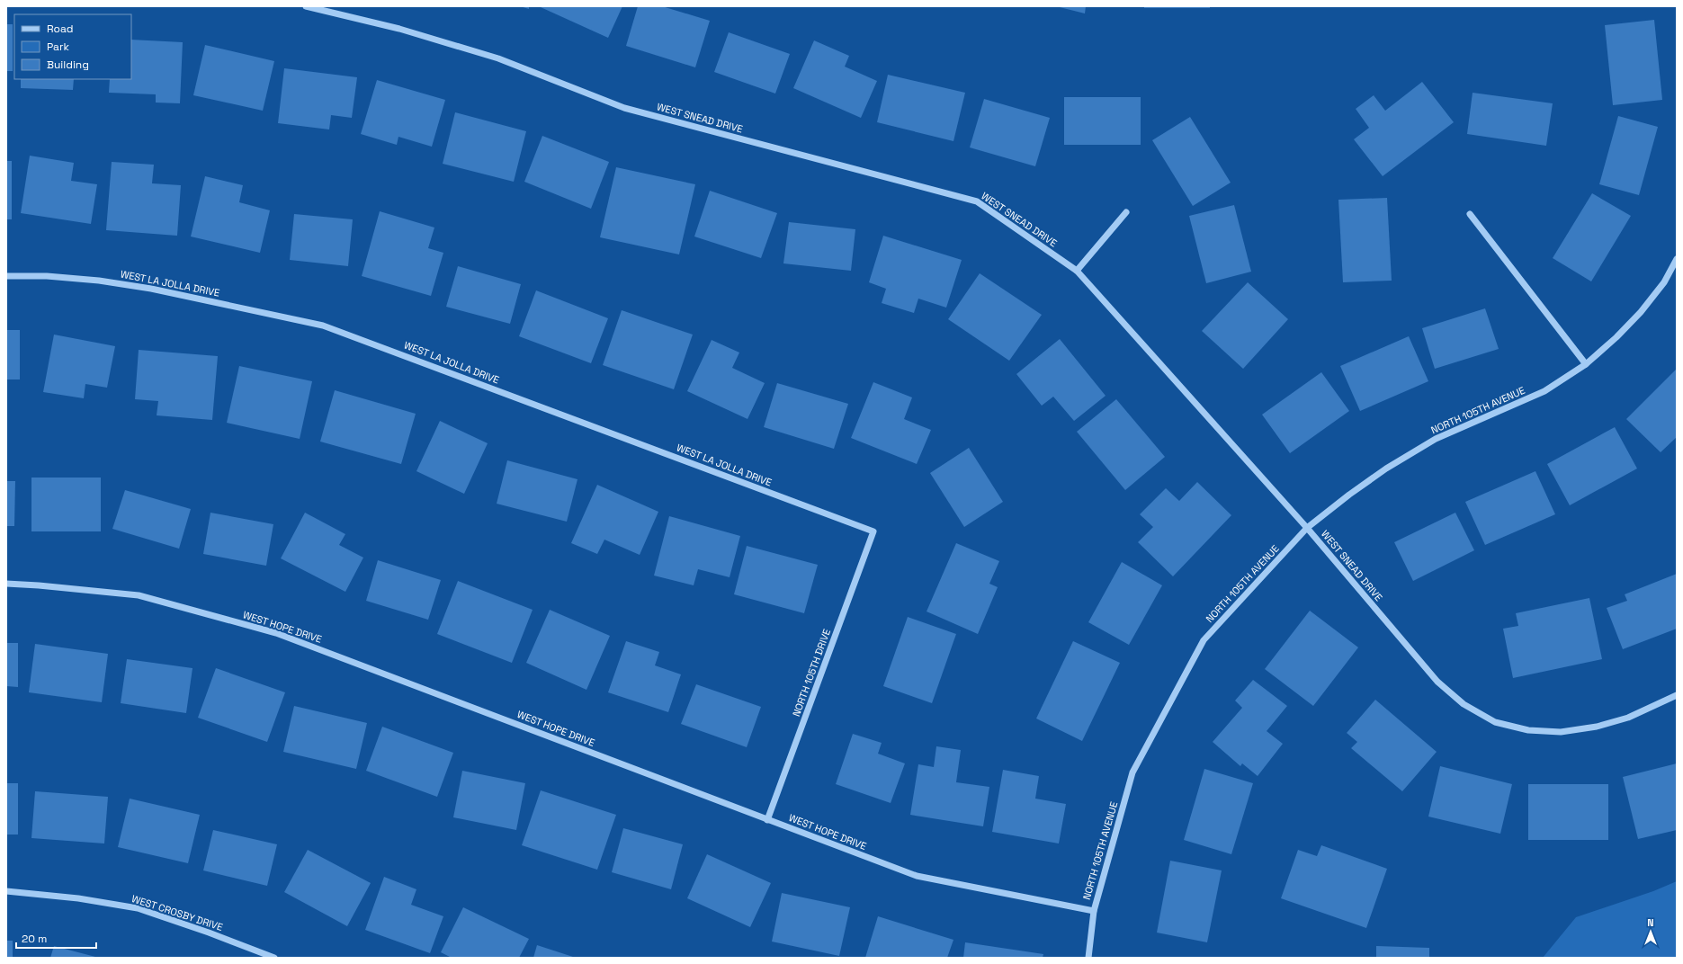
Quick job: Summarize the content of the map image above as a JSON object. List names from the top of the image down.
{
  "streets": {
    "street": [
      "WEST SNEAD DRIVE",
      "WEST LA JOLLA DRIVE",
      "NORTH 105TH AVENUE",
      "WEST HOPE DRIVE",
      "NORTH 105TH DRIVE",
      "WEST CROSBY DRIVE"
    ]
  },
  "crossings": [
    ["WEST SNEAD DRIVE", "NORTH 105TH AVENUE"],
    ["WEST LA JOLLA DRIVE", "NORTH 105TH DRIVE"],
    ["NORTH 105TH AVENUE", "WEST HOPE DRIVE"],
    ["WEST HOPE DRIVE", "NORTH 105TH DRIVE"]
  ],
  "legend": ["Road", "Park", "Building"],
  "scale_bar": "20 m",
  "north": "top"
}
